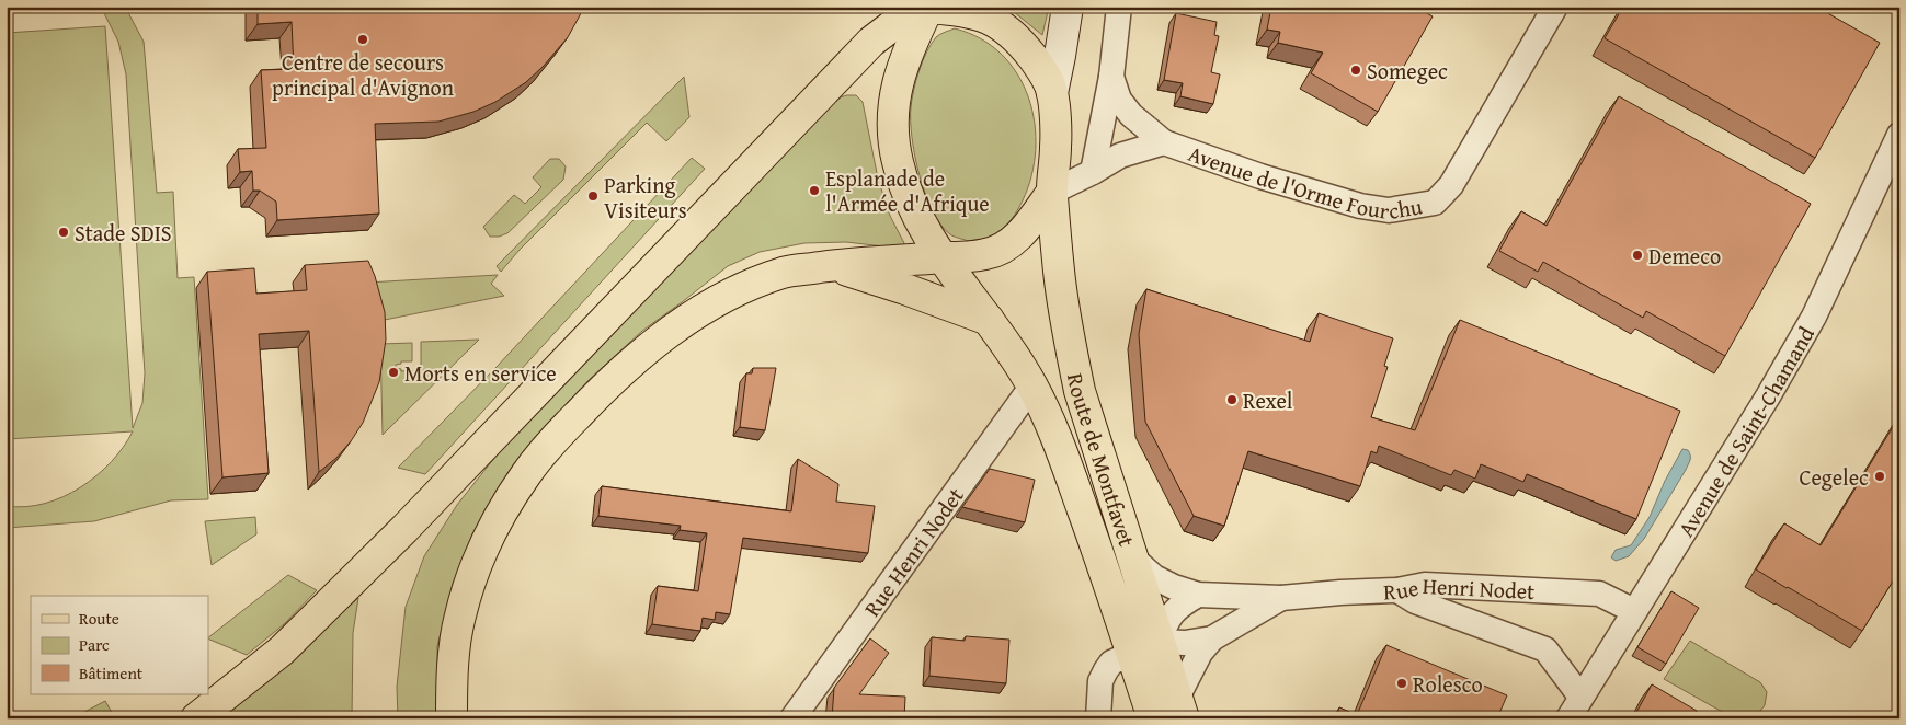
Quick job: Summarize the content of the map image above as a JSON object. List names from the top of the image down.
{
  "streets": {
    "main road": ["Route de Montfavet"],
    "street": ["Avenue de l'Orme Fourchu", "Avenue de Saint-Chamand", "Rue Henri Nodet"]
  },
  "crossings": [
    ["Avenue de Saint-Chamand", "Rue Henri Nodet"],
    ["Route de Montfavet", "Rue Henri Nodet"]
  ],
  "places": [
    "Centre de secours principal d'Avignon",
    "Somegec",
    "Esplanade de l'Armée d'Afrique",
    "Parking Visiteurs",
    "Stade SDIS",
    "Demeco",
    "Morts en service",
    "Rexel",
    "Cegelec",
    "Rolesco"
  ],
  "legend": ["Route", "Parc", "Bâtiment"]
}
